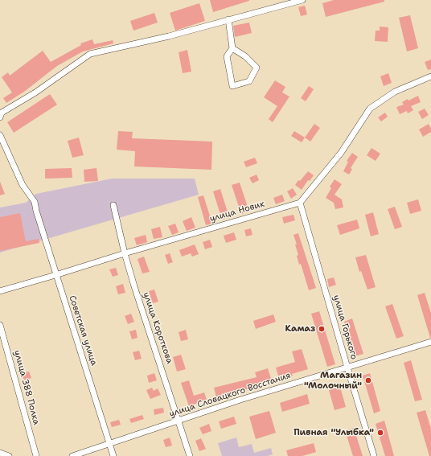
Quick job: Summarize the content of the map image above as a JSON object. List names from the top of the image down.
{
  "streets": {
    "street": [
      "улица Новик",
      "улица Горького",
      "улица Короткова",
      "Советская улица",
      "улица 388 Полка",
      "улица Словацкого Восстания"
    ]
  },
  "crossings": [
    ["улица Новик", "улица Горького"],
    ["улица Новик", "улица Короткова"],
    ["улица Новик", "Советская улица"],
    ["улица Горького", "улица Словацкого Восстания"],
    ["улица Короткова", "улица Словацкого Восстания"],
    ["Советская улица", "улица Словацкого Восстания"]
  ],
  "places": ["Камаз", "Магазин \"Молочный\"", "Пивная \"Улыбка\""]
}
